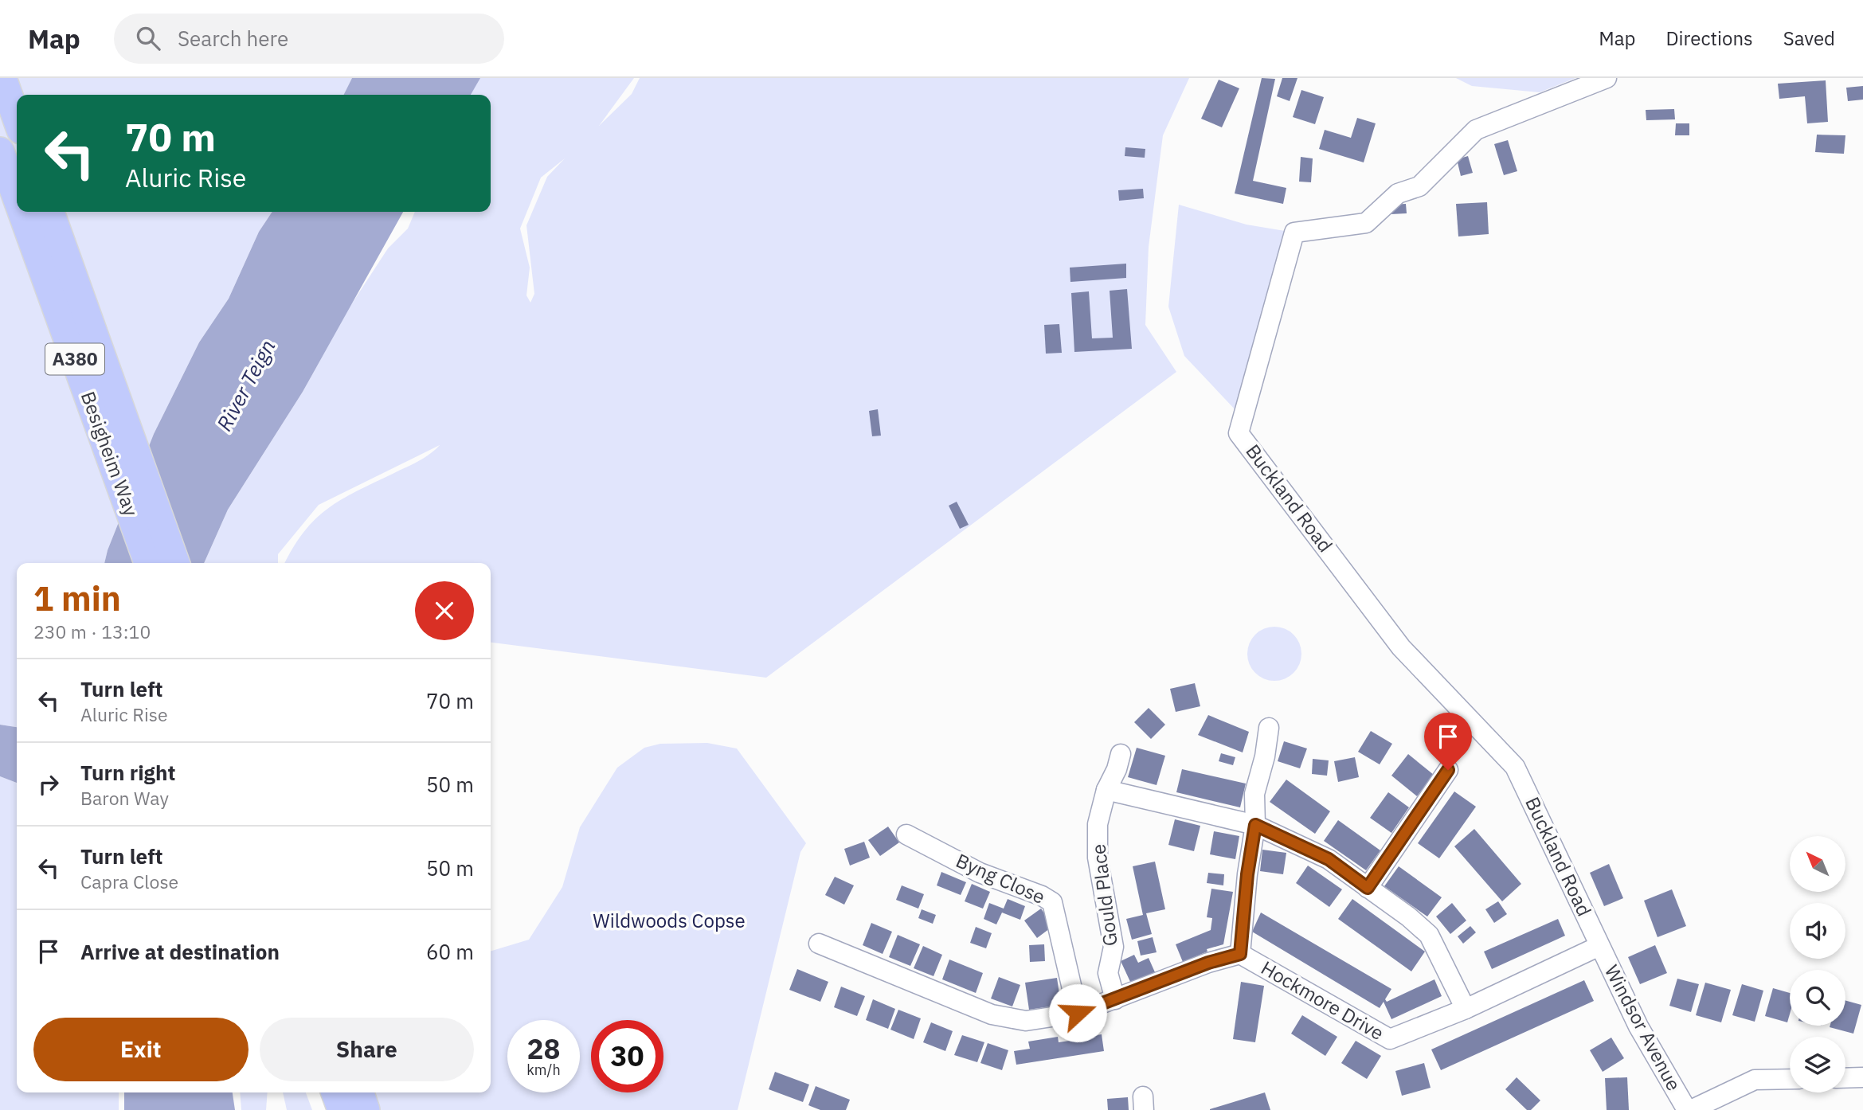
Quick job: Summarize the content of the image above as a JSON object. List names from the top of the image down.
{
  "streets": {
    "highway": ["A380", "Besigheim Way"],
    "street": [
      "Buckland Road",
      "Byng Close",
      "Gould Place",
      "Hockmore Drive",
      "Windsor Avenue"
    ]
  },
  "crossings": [
    ["Buckland Road", "Hockmore Drive"],
    ["Buckland Road", "Windsor Avenue"],
    ["Byng Close", "Hockmore Drive"],
    ["Gould Place", "Hockmore Drive"],
    ["Hockmore Drive", "Windsor Avenue"]
  ],
  "water": ["River Teign"],
  "parks": ["Wildwoods Copse"],
  "north": "top left",
  "page": {
    "header": "Map",
    "search": "Search here",
    "nav": ["Map", "Directions", "Saved"],
    "turn": ["70 m", "Aluric Rise"],
    "heading": ["1 min", "230 m · 13:10"],
    "list": [
      {
        "name": "Turn left",
        "note": "Aluric Rise",
        "value": "70 m"
      },
      {
        "name": "Turn right",
        "note": "Baron Way",
        "value": "50 m"
      },
      {
        "name": "Turn left",
        "note": "Capra Close",
        "value": "50 m"
      },
      {
        "name": "Arrive at destination",
        "value": "60 m"
      }
    ],
    "buttons": ["Exit", "Share"],
    "speed": "28 km/h",
    "limit": "30"
  }
}
